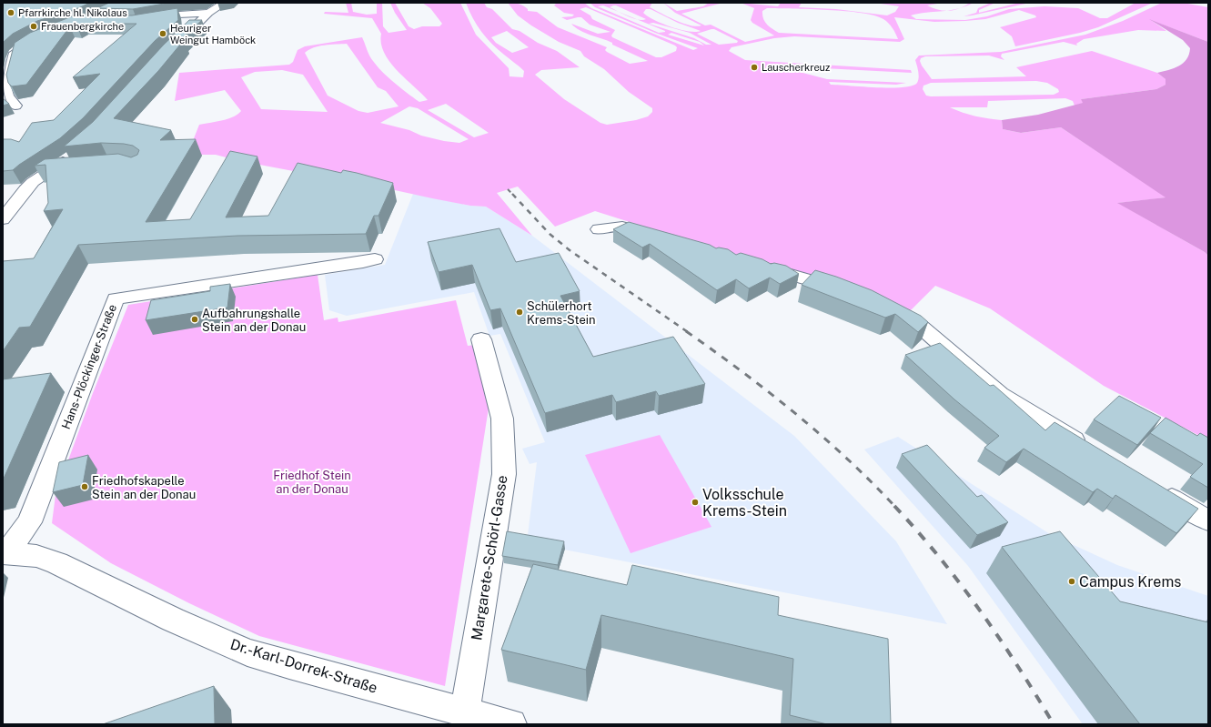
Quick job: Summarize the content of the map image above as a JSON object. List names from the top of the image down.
{
  "streets": {
    "street": ["Hans-Plöckinger-Straße", "Margarete-Schörl-Gasse", "Dr.-Karl-Dorrek-Straße"]
  },
  "crossings": [
    ["Hans-Plöckinger-Straße", "Dr.-Karl-Dorrek-Straße"],
    ["Margarete-Schörl-Gasse", "Dr.-Karl-Dorrek-Straße"]
  ],
  "parks": ["Friedhof Stein an der Donau"],
  "places": [
    "Pfarrkirche hl. Nikolaus",
    "Frauenbergkirche",
    "Heuriger Weingut Hamböck",
    "Lauscherkreuz",
    "Schülerhort Krems-Stein",
    "Aufbahrungshalle Stein an der Donau",
    "Friedhofskapelle Stein an der Donau",
    "Volksschule Krems-Stein",
    "Campus Krems"
  ]
}
